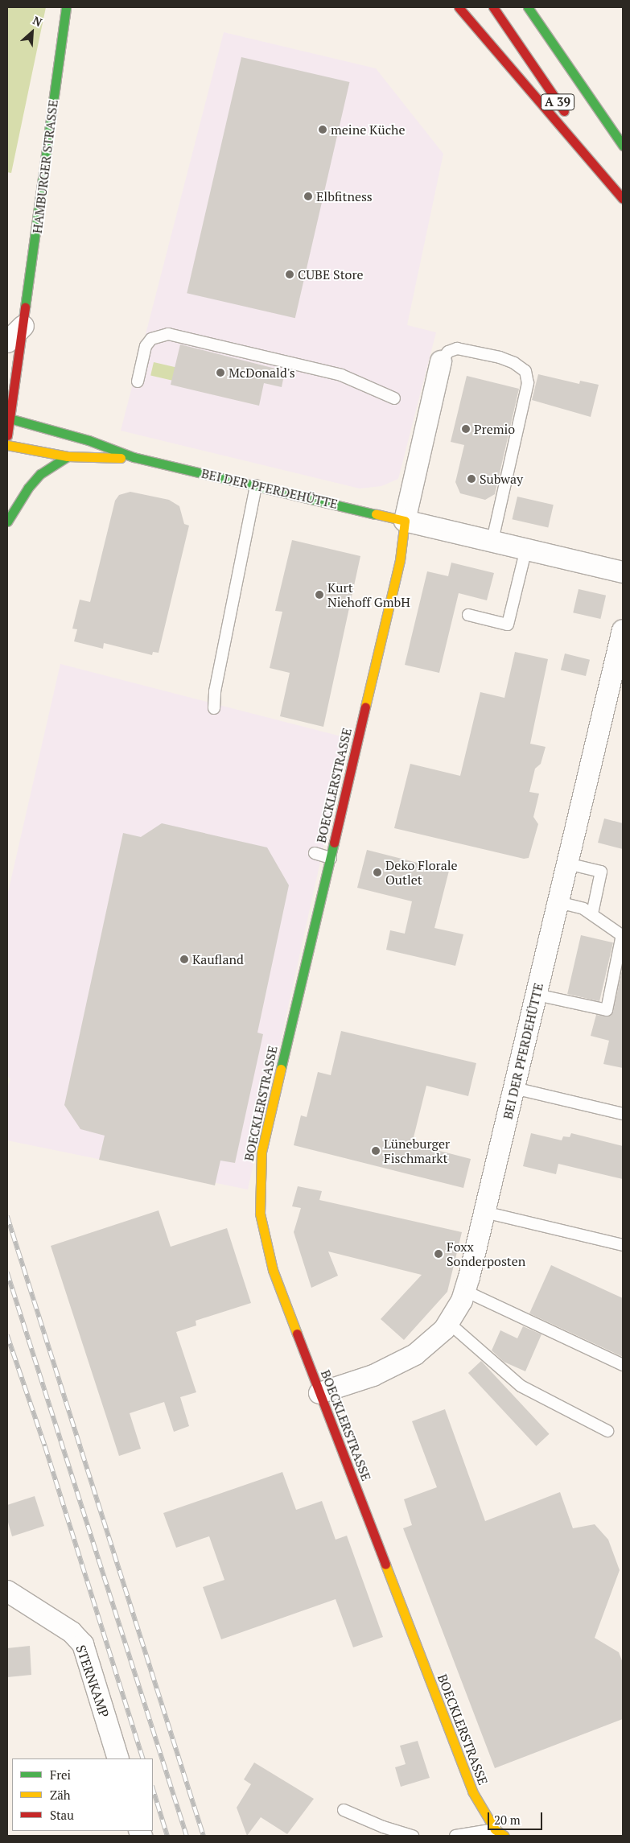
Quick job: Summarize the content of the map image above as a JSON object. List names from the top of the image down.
{
  "streets": {
    "main road": [
      "A 39",
      "HAMBURGER STRASSE",
      "BEI DER PFERDEHÜTTE",
      "BOECKLERSTRASSE"
    ],
    "street": ["STERNKAMP"]
  },
  "crossings": [
    ["HAMBURGER STRASSE", "BEI DER PFERDEHÜTTE"],
    ["BEI DER PFERDEHÜTTE", "BOECKLERSTRASSE"]
  ],
  "places": [
    "meine Küche",
    "Elbfitness",
    "CUBE Store",
    "McDonald's",
    "Premio",
    "Subway",
    "Kurt Niehoff GmbH",
    "Deko Florale Outlet",
    "Kaufland",
    "Lüneburger Fischmarkt",
    "Foxx Sonderposten"
  ],
  "legend": ["Frei", "Zäh", "Stau"],
  "scale_bar": "20 m",
  "north": "top right"
}
